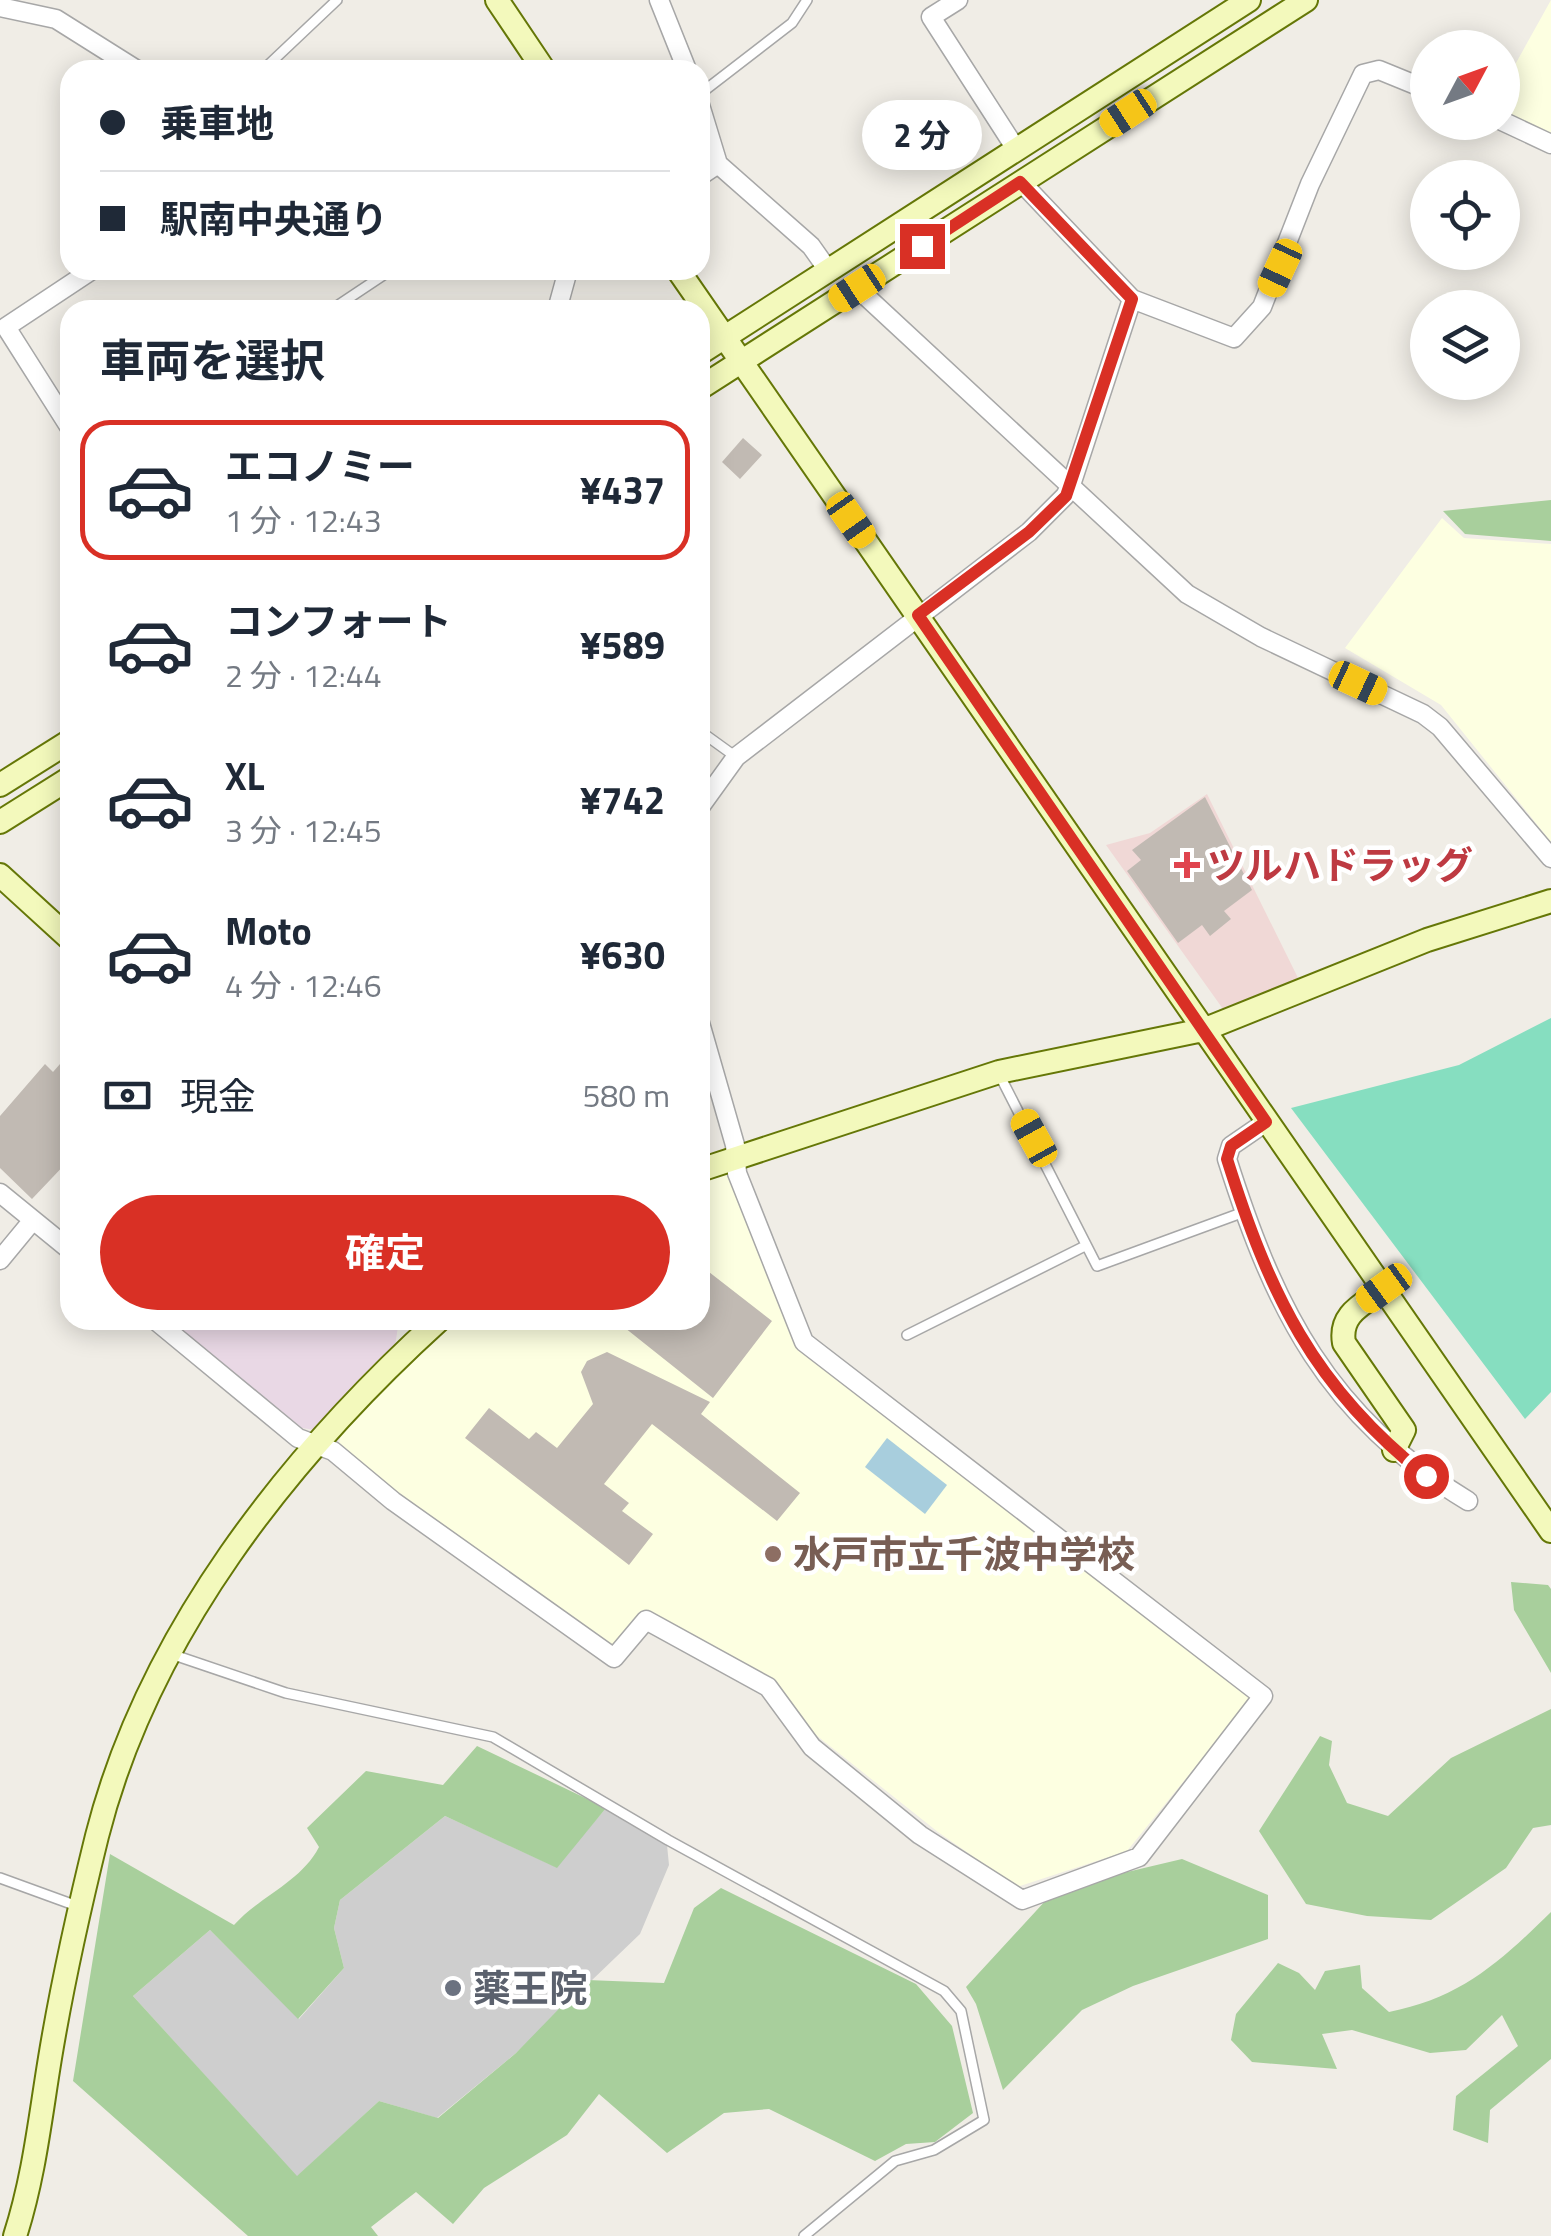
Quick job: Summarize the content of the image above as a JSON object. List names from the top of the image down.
{
  "places": {
    "health": ["ツルハドラッグ"],
    "other": ["水戸市立千波中学校", "薬王院"]
  },
  "north": "top right",
  "page": {
    "banner": ["乗車地", "駅南中央通り"],
    "bubble": "2 分",
    "heading": "車両を選択",
    "list": [
      {
        "name": "エコノミー",
        "note": "1 分 · 12:43",
        "value": "¥437"
      },
      {
        "name": "コンフォート",
        "note": "2 分 · 12:44",
        "value": "¥589"
      },
      {
        "name": "XL",
        "note": "3 分 · 12:45",
        "value": "¥742"
      },
      {
        "name": "Moto",
        "note": "4 分 · 12:46",
        "value": "¥630"
      }
    ],
    "pay": ["現金", "580 m"],
    "buttons": "確定"
  }
}
